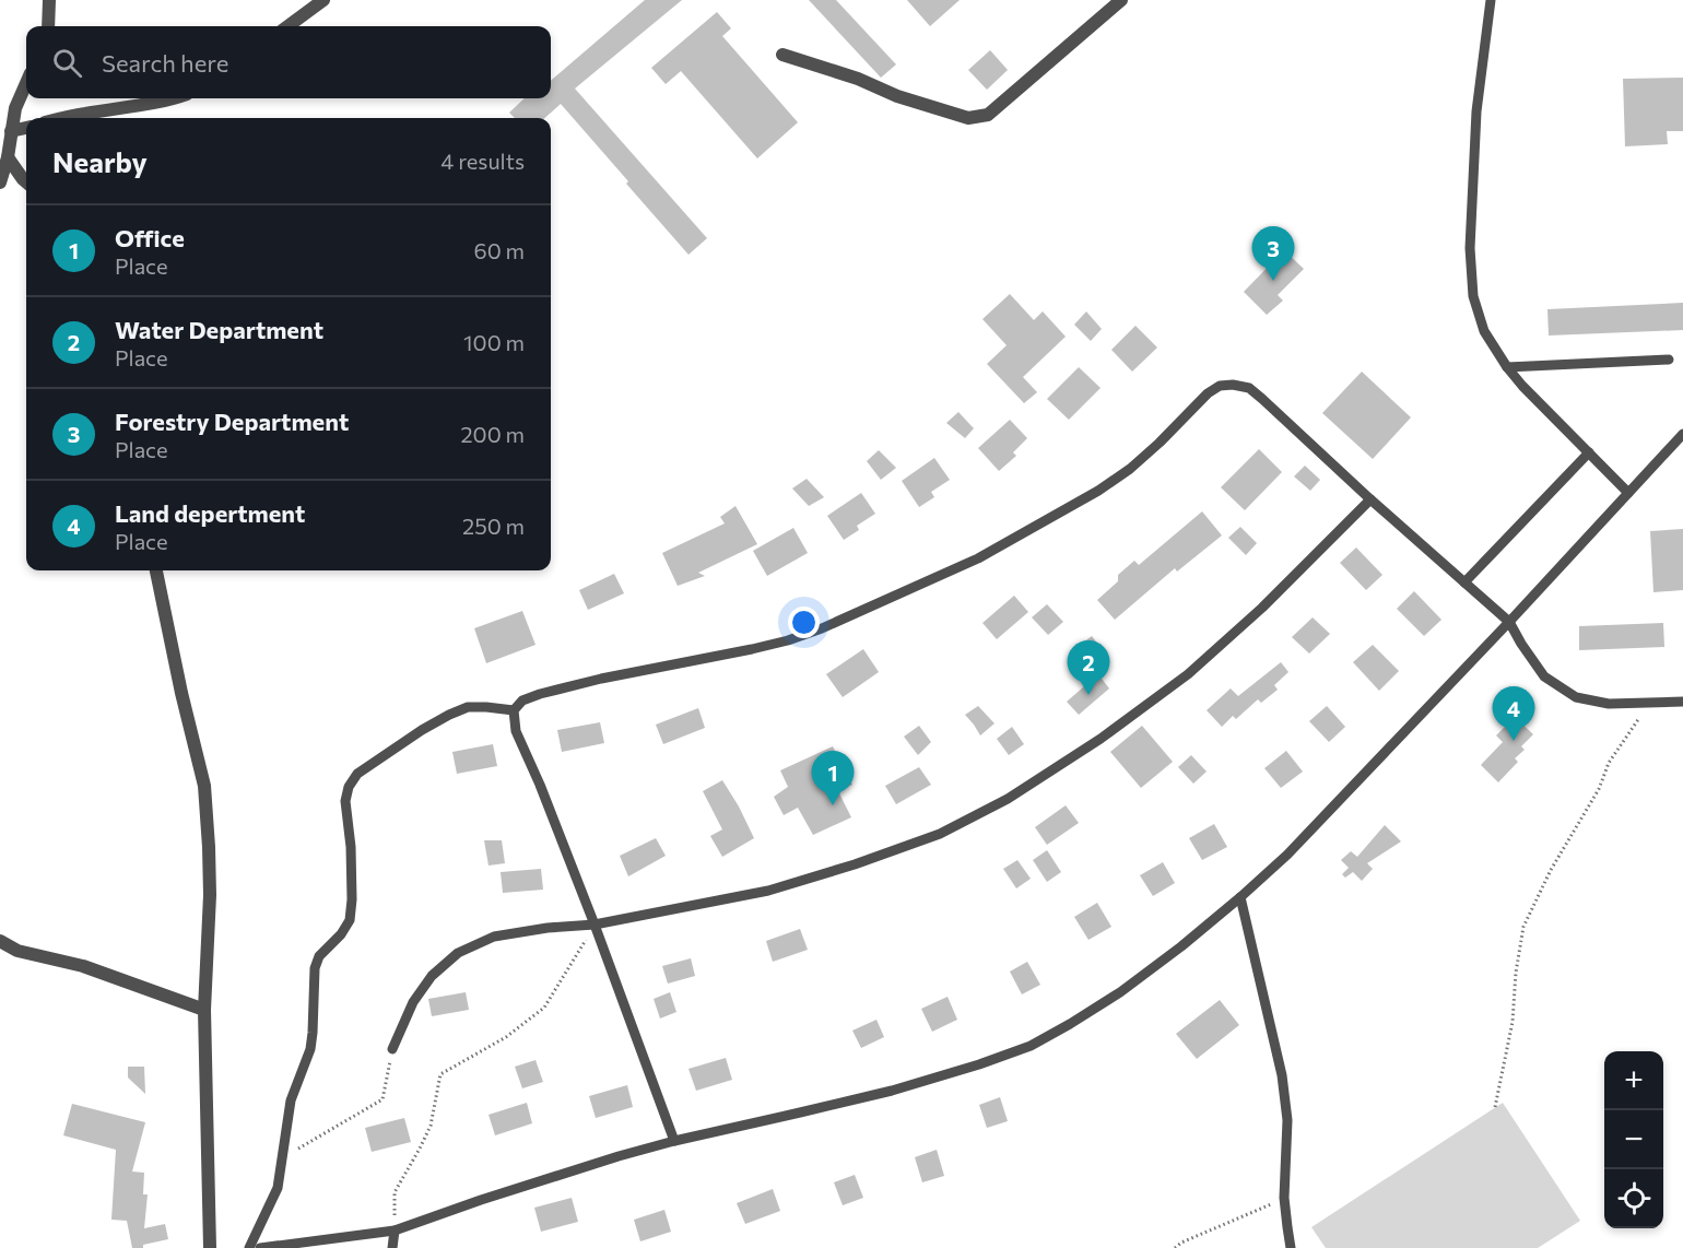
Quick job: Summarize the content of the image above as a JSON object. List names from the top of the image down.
{
  "page": {
    "search": "Search here",
    "heading": ["Nearby", "4 results"],
    "list": [
      {
        "mark": "1",
        "name": "Office",
        "note": "Place",
        "value": "60 m"
      },
      {
        "mark": "2",
        "name": "Water Department",
        "note": "Place",
        "value": "100 m"
      },
      {
        "mark": "3",
        "name": "Forestry Department",
        "note": "Place",
        "value": "200 m"
      },
      {
        "mark": "4",
        "name": "Land depertment",
        "note": "Place",
        "value": "250 m"
      }
    ],
    "pins": [
      "3",
      "2",
      "4",
      "1"
    ],
    "map_buttons": ["+", "−"]
  }
}
